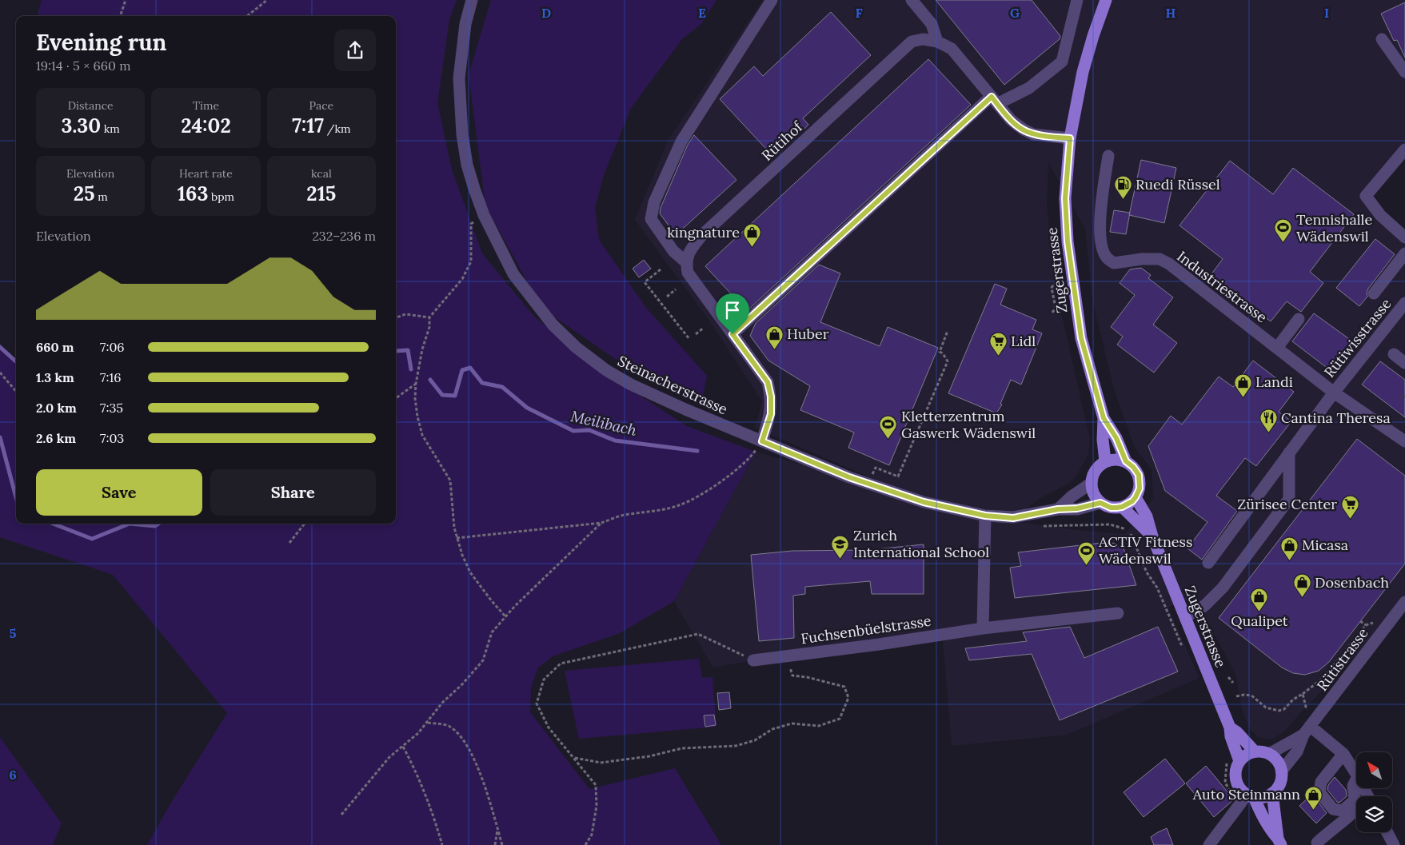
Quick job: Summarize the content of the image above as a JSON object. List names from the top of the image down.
{
  "streets": {
    "main road": ["Zugerstrasse"],
    "street": [
      "Rütihof",
      "Industriestrasse",
      "Rütiwisstrasse",
      "Steinacherstrasse",
      "Fuchsenbüelstrasse",
      "Rütistrasse"
    ]
  },
  "crossings": [
    ["Rütihof", "Zugerstrasse"],
    ["Zugerstrasse", "Steinacherstrasse"],
    ["Zugerstrasse", "Rütistrasse"],
    ["Industriestrasse", "Rütiwisstrasse"]
  ],
  "water": ["Meilibach"],
  "places": {
    "fuel station": ["Ruedi Rüssel"],
    "sports": ["Tennishalle Wädenswil", "Kletterzentrum Gaswerk Wädenswil", "ACTIV Fitness Wädenswil"],
    "shop": [
      "kingnature",
      "Huber",
      "Landi",
      "Micasa",
      "Dosenbach",
      "Qualipet",
      "Auto Steinmann"
    ],
    "supermarket": ["Lidl", "Zürisee Center"],
    "restaurant": ["Cantina Theresa"],
    "school or university": ["Zurich International School"]
  },
  "north": "top left",
  "page": {
    "heading": ["Evening run", "19:14 · 5 × 660 m"],
    "stats": [
      ["Distance", "3.30 km"],
      ["Time", "24:02"],
      ["Pace", "7:17 /km"],
      ["Elevation", "25 m"],
      ["Heart rate", "163 bpm"],
      ["kcal", "215"]
    ],
    "chart": ["Elevation", "232–236 m"],
    "list": [
      {
        "name": "660 m",
        "note": "7:06"
      },
      {
        "name": "1.3 km",
        "note": "7:16"
      },
      {
        "name": "2.0 km",
        "note": "7:35"
      },
      {
        "name": "2.6 km",
        "note": "7:03"
      }
    ],
    "buttons": ["Save", "Share"]
  },
  "grid": {
    "columns": [
      "D",
      "E",
      "F",
      "G",
      "H",
      "I"
    ],
    "rows": ["5", "6"]
  }
}
